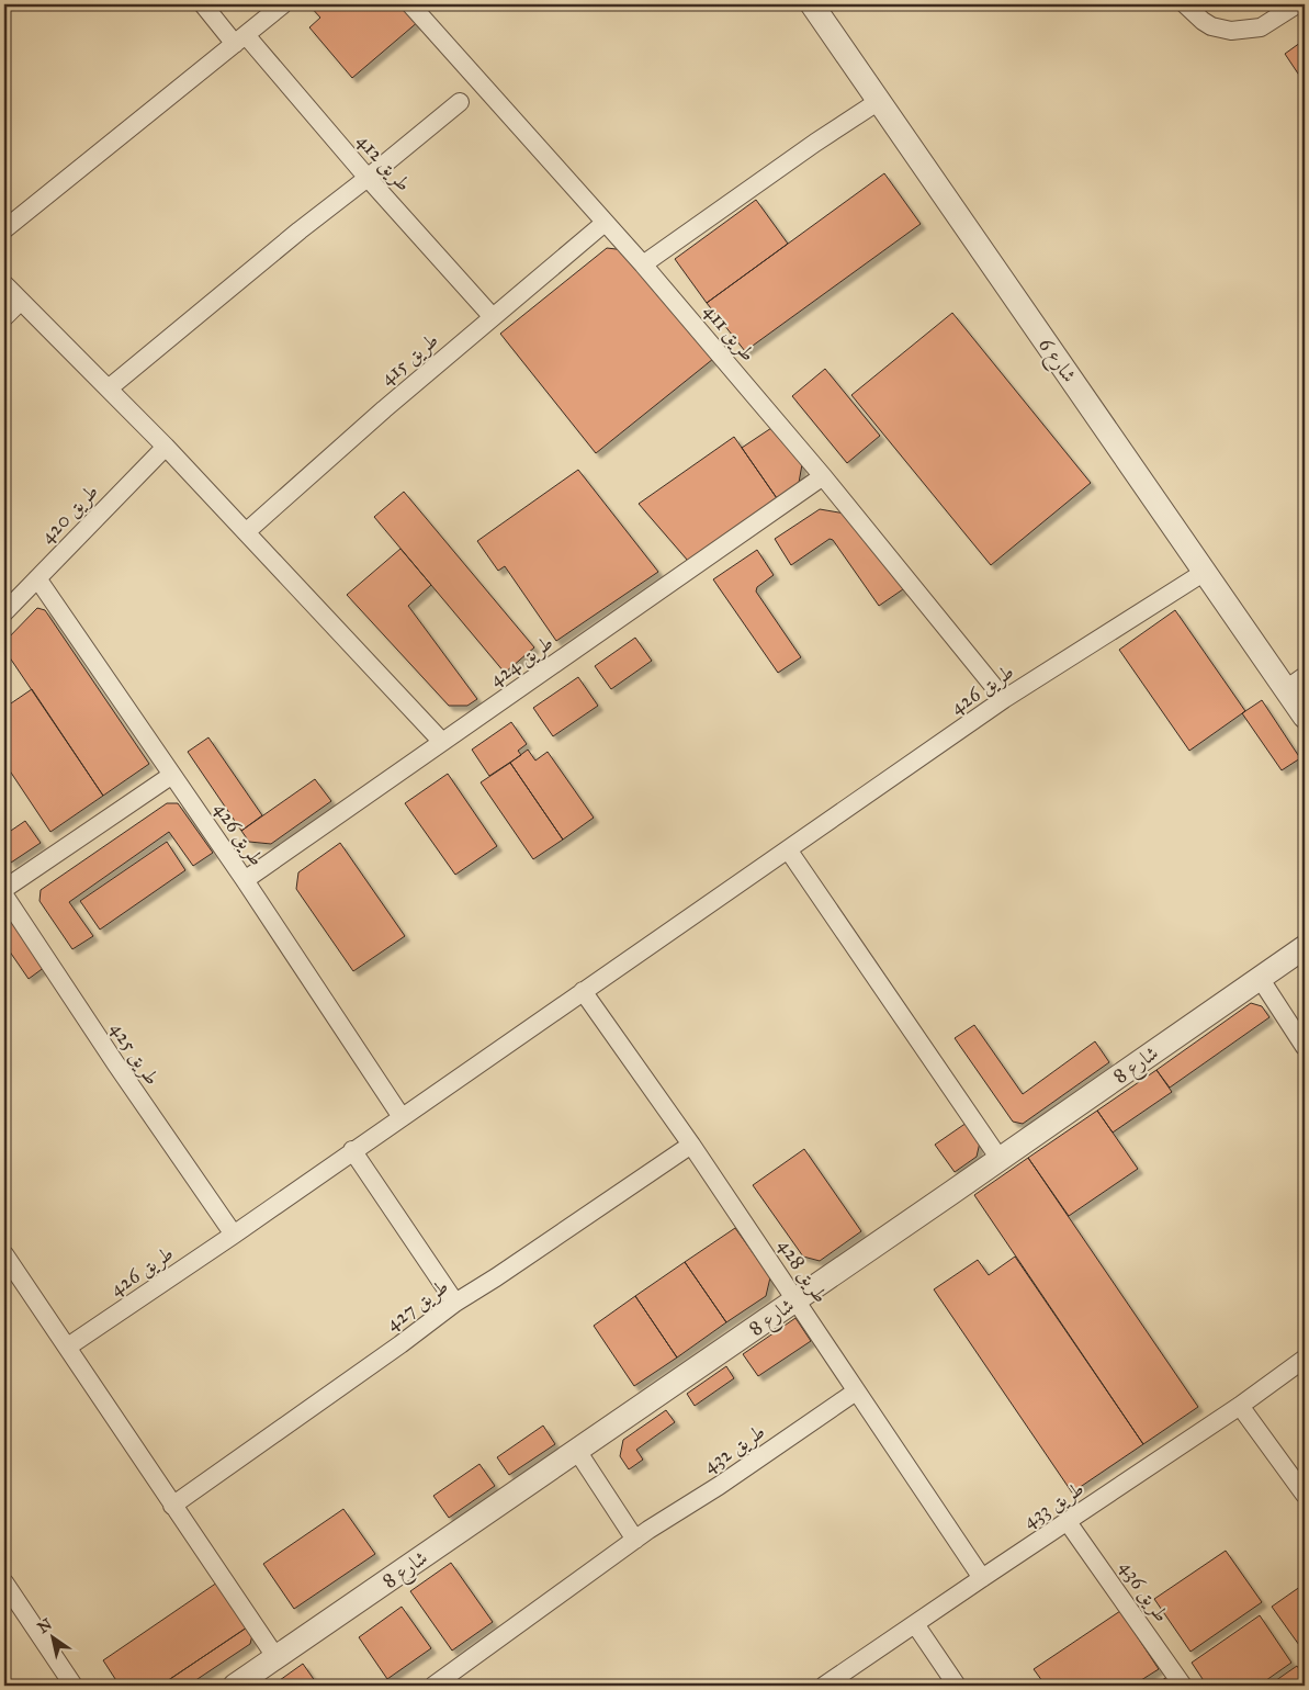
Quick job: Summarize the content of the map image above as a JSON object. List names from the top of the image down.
{
  "streets": {
    "street": [
      "طريق 412",
      "طريق 411",
      "طريق 415",
      "شارع 6",
      "طريق 420",
      "طريق 424",
      "طريق 426",
      "طريق 425",
      "شارع 8",
      "طريق 428",
      "طريق 427",
      "طريق 432",
      "طريق 433",
      "طريق 436"
    ]
  },
  "crossings": [
    ["طريق 412", "طريق 415"],
    ["طريق 411", "طريق 415"],
    ["طريق 411", "طريق 424"],
    ["طريق 411", "طريق 426"],
    ["شارع 6", "طريق 426"],
    ["طريق 420", "طريق 426"],
    ["طريق 424", "طريق 426"],
    ["طريق 426", "طريق 425"],
    ["طريق 426", "طريق 428"],
    ["شارع 8", "طريق 428"],
    ["طريق 428", "طريق 427"],
    ["طريق 428", "طريق 432"],
    ["طريق 428", "طريق 433"],
    ["طريق 433", "طريق 436"]
  ],
  "north": "top left"
}
